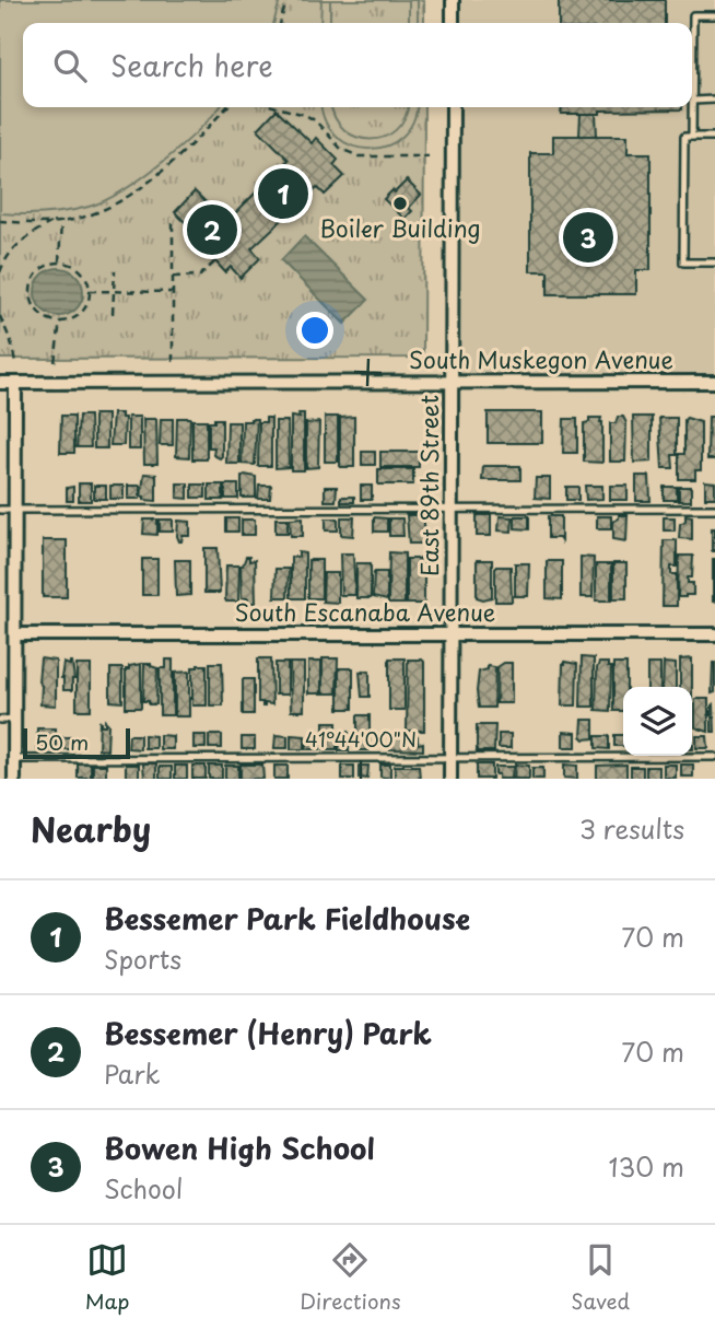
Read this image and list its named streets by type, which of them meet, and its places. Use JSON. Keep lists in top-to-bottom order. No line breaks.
{"streets":{"street":["South Muskegon Avenue","East 89th Street","South Escanaba Avenue"]},"crossings":[["South Muskegon Avenue","East 89th Street"],["East 89th Street","South Escanaba Avenue"]],"places":["Boiler Building"],"scale_bar":"50 m","page":{"search":"Search here","pins":["1","2","3"],"scale":"50 m","heading":["Nearby","3 results"],"list":[{"mark":"1","name":"Bessemer Park Fieldhouse","note":"Sports","value":"70 m"},{"mark":"2","name":"Bessemer (Henry) Park","note":"Park","value":"70 m"},{"mark":"3","name":"Bowen High School","note":"School","value":"130 m"}],"nav":["Map","Directions","Saved"]},"coordinates":["41°44'00\"N"]}
